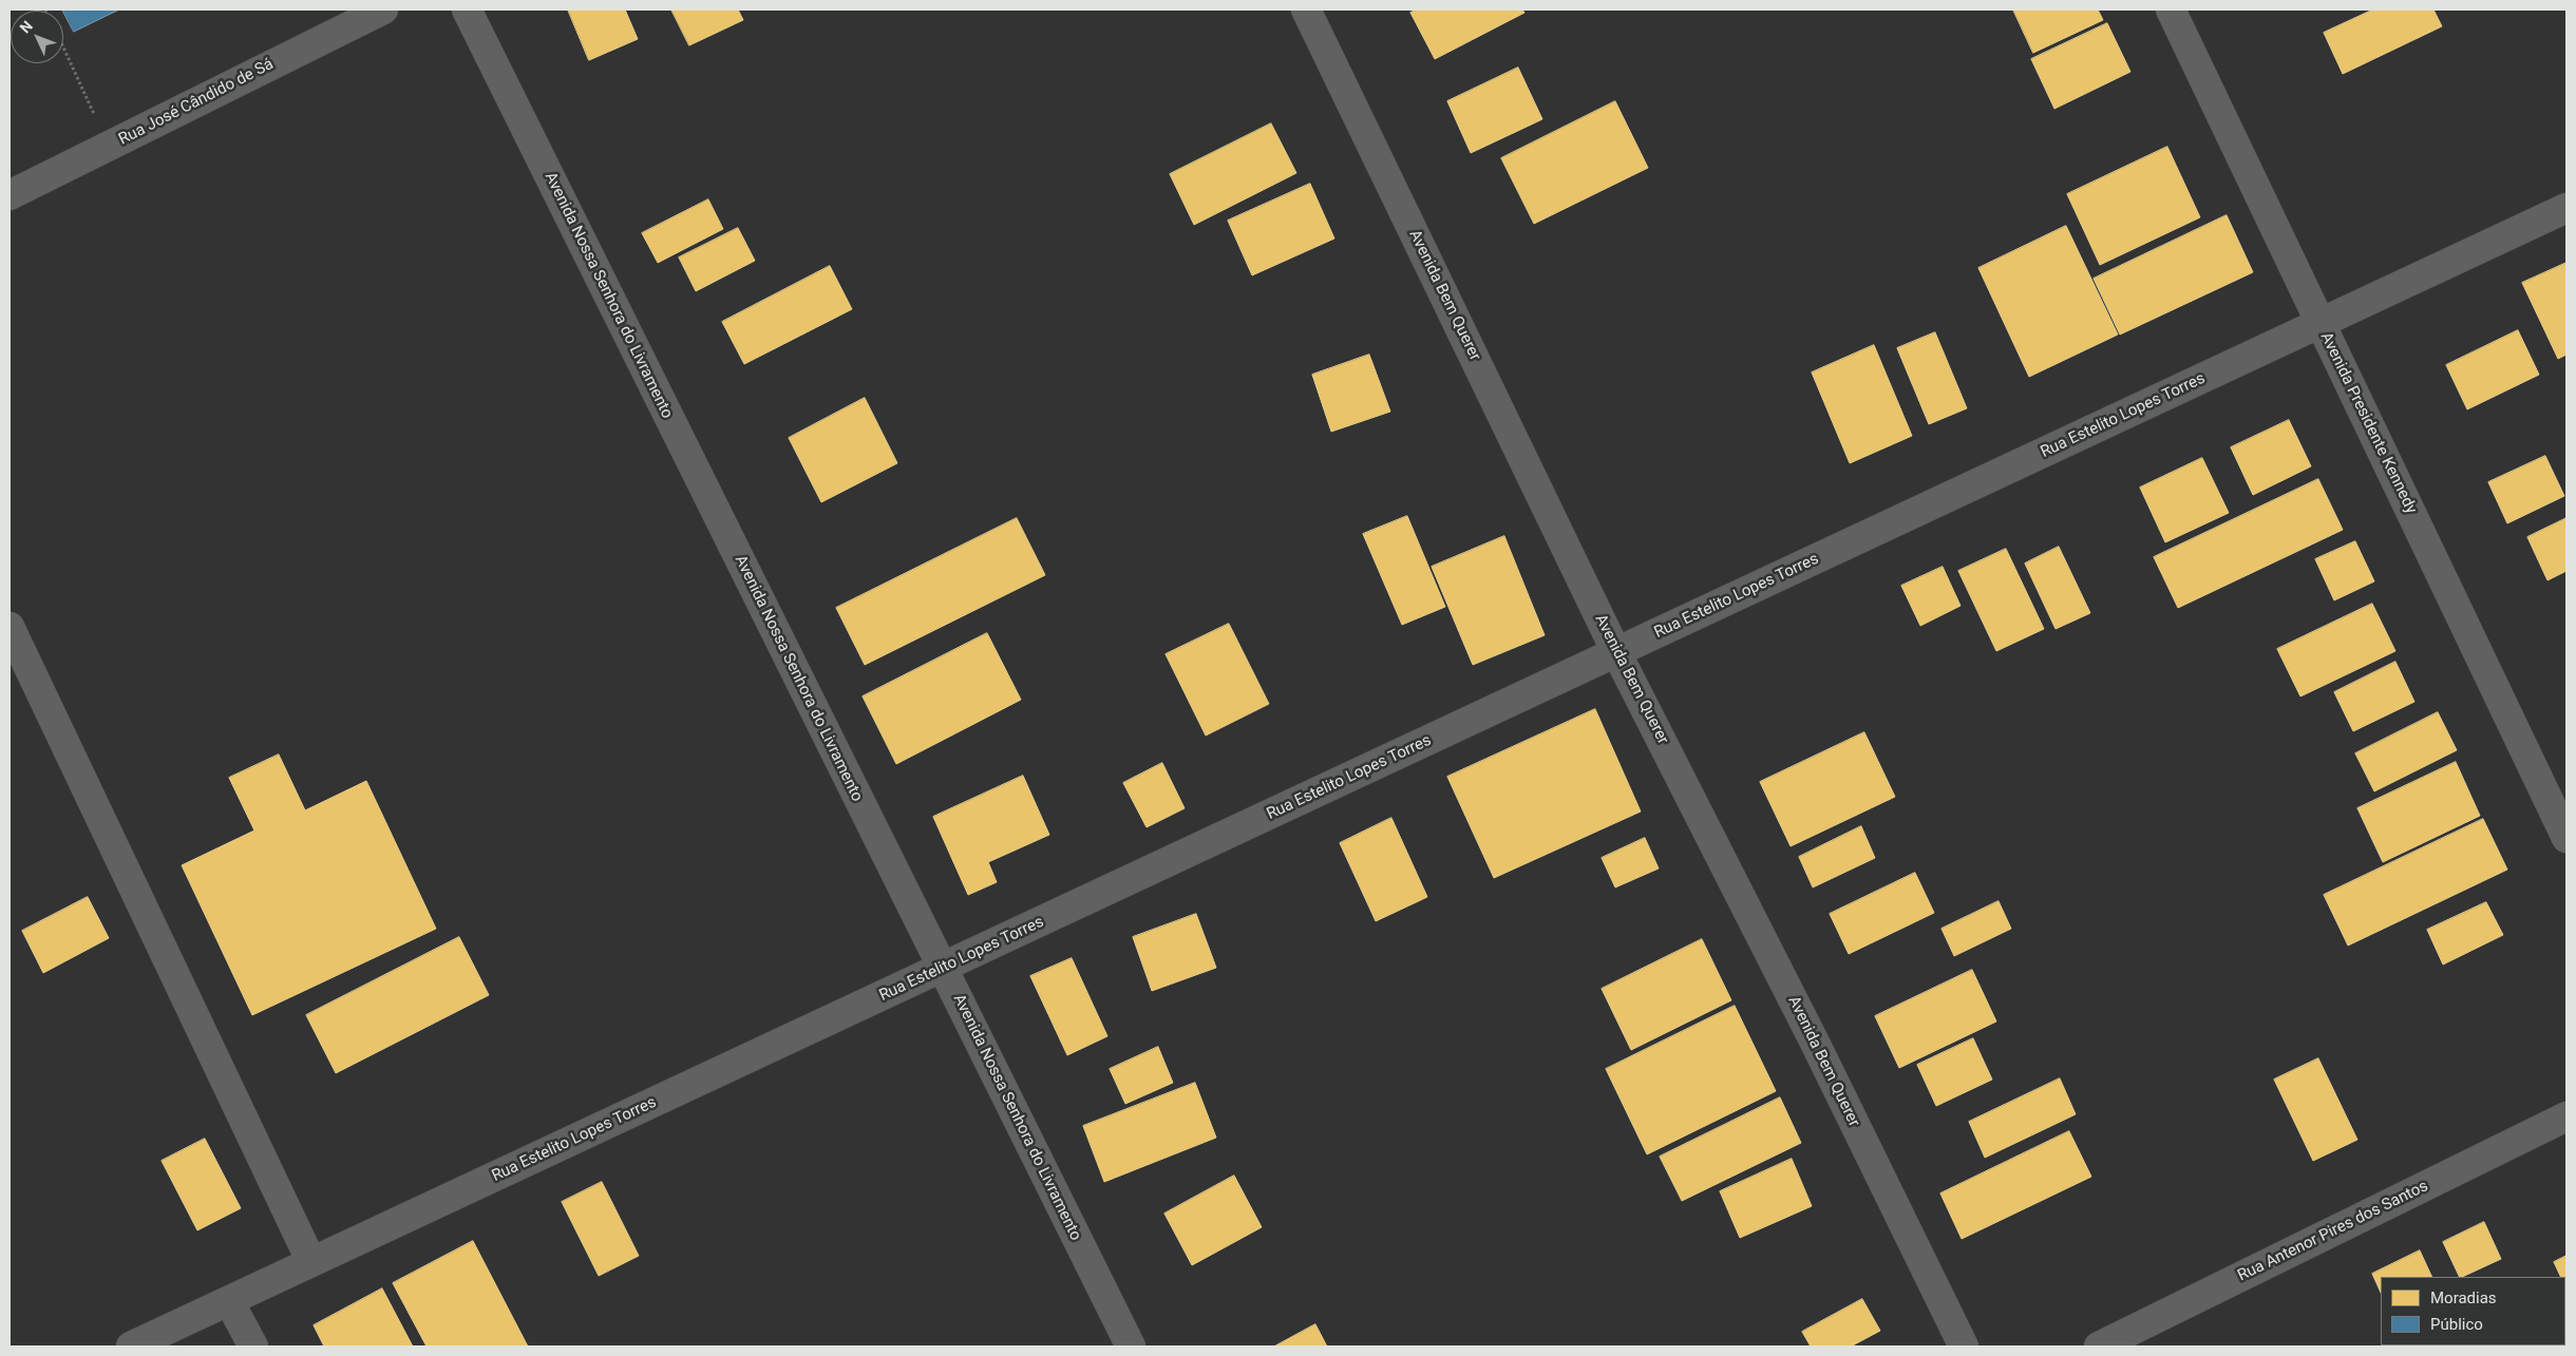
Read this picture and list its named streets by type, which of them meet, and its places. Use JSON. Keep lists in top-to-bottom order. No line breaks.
{"streets":{"street":["Rua José Cândido de Sá","Avenida Nossa Senhora do Livramento","Avenida Bem Querer","Rua Estelito Lopes Torres","Avenida Presidente Kennedy","Rua Antenor Pires dos Santos"]},"crossings":[["Avenida Nossa Senhora do Livramento","Rua Estelito Lopes Torres"],["Avenida Bem Querer","Rua Estelito Lopes Torres"],["Rua Estelito Lopes Torres","Avenida Presidente Kennedy"]],"legend":["Moradias","Público"],"north":"top left"}
